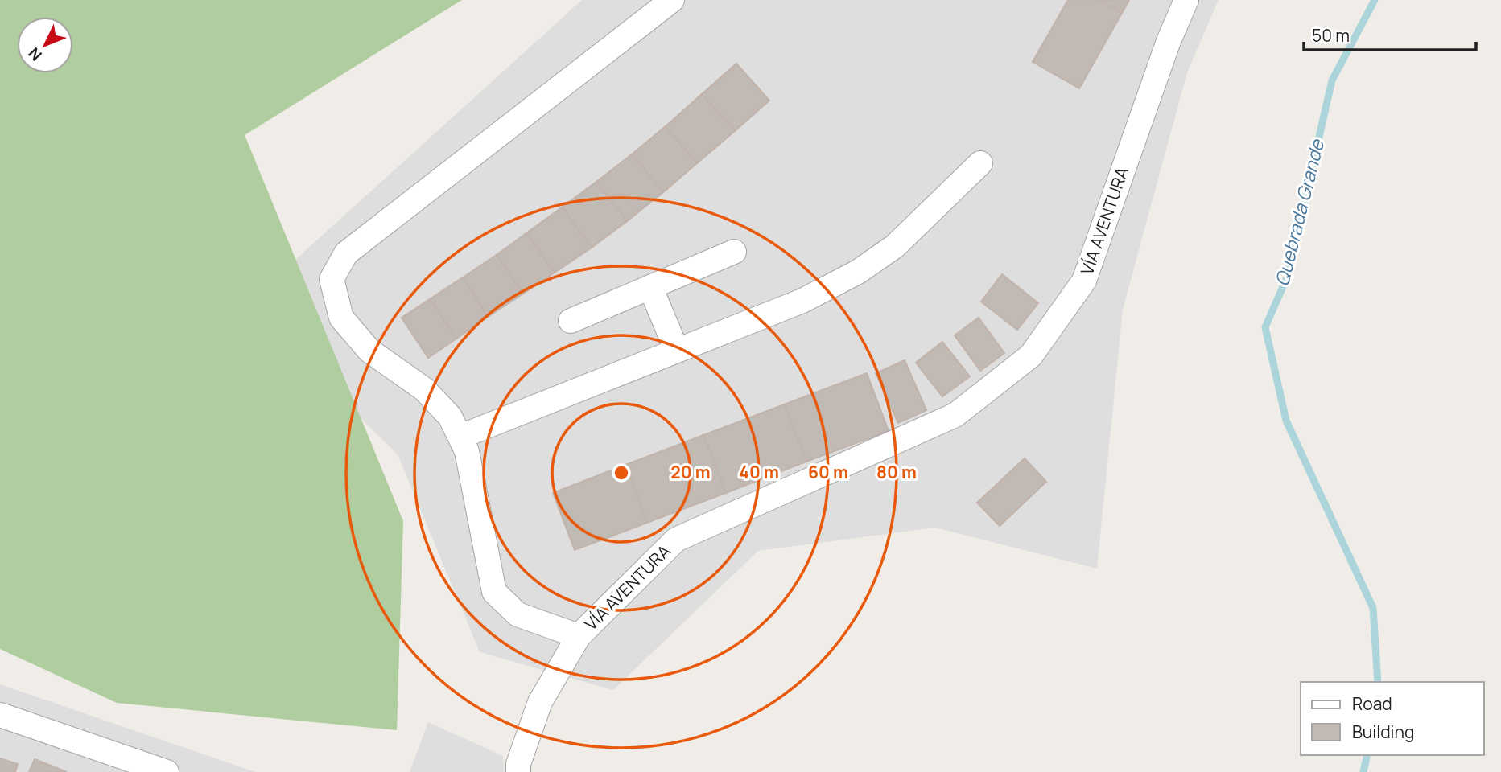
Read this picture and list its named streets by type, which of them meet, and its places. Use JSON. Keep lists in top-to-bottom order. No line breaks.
{"streets":{"street":["VÍA AVENTURA"]},"water":["Quebrada Grande"],"legend":["Road","Building"],"scale_bar":"50 m","north":"bottom left","rings":["20 m","40 m","60 m","80 m"]}
